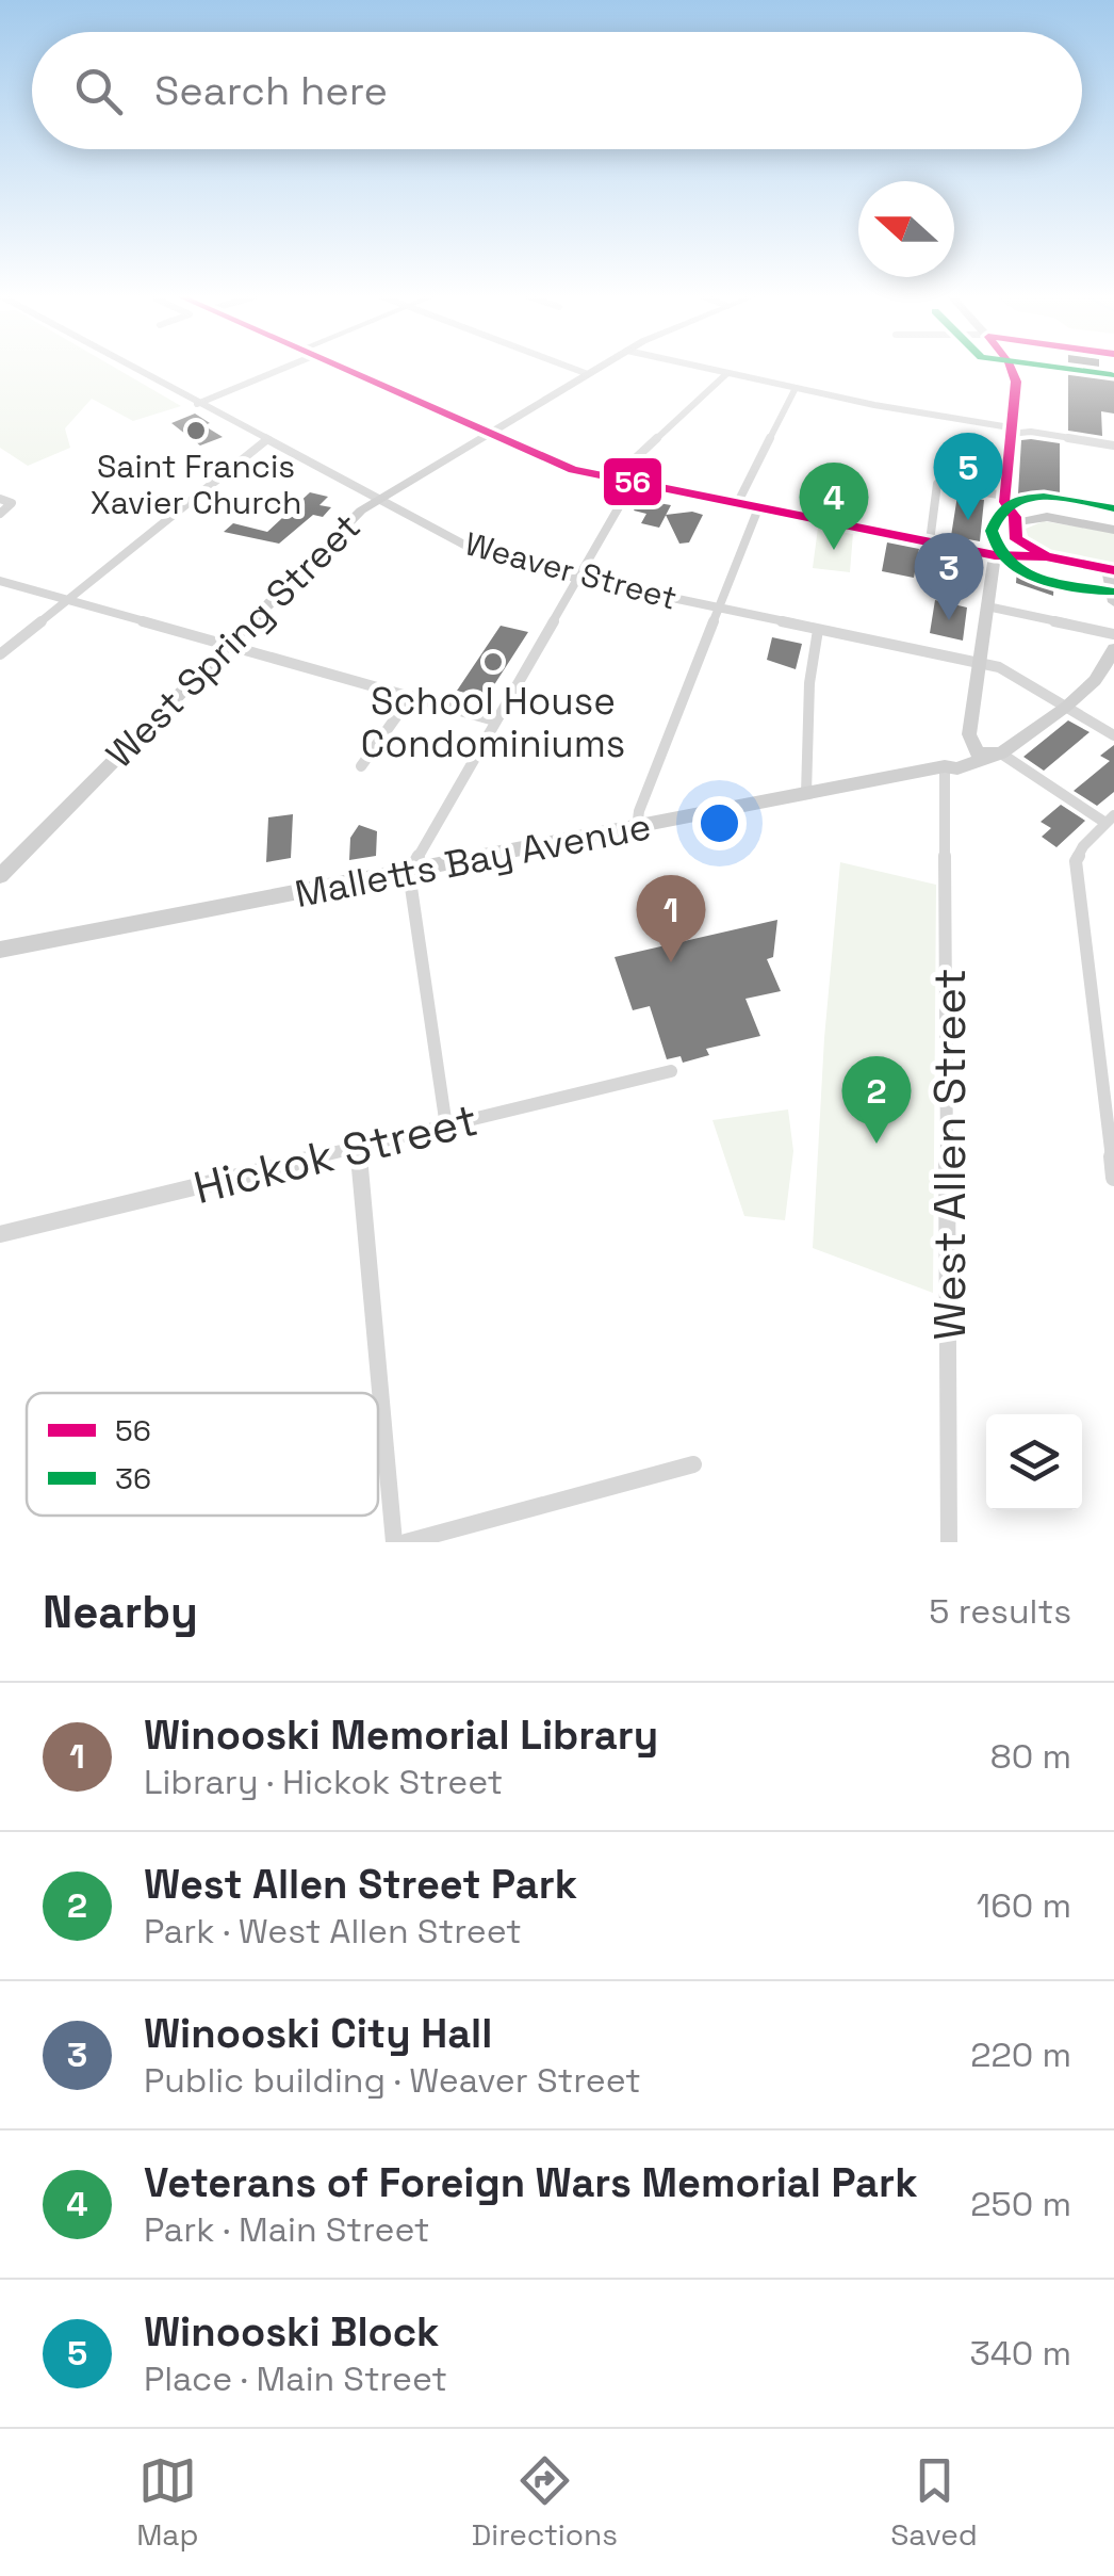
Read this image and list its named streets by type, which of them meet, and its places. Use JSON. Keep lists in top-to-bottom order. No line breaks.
{"streets":{"street":["Weaver Street","West Spring Street","Malletts Bay Avenue","Hickok Street","West Allen Street"]},"crossings":[["Weaver Street","West Spring Street"],["Malletts Bay Avenue","West Allen Street"]],"places":["Saint Francis Xavier Church","School House Condominiums"],"lines":["transit line 56","transit line 36"],"legend":["56","36"],"north":"left","page":{"search":"Search here","pins":["5","4","3","1","2"],"heading":["Nearby","5 results"],"list":[{"mark":"1","name":"Winooski Memorial Library","note":"Library · Hickok Street","value":"80 m"},{"mark":"2","name":"West Allen Street Park","note":"Park · West Allen Street","value":"160 m"},{"mark":"3","name":"Winooski City Hall","note":"Public building · Weaver Street","value":"220 m"},{"mark":"4","name":"Veterans of Foreign Wars Memorial Park","note":"Park · Main Street","value":"250 m"},{"mark":"5","name":"Winooski Block","note":"Place · Main Street","value":"340 m"}],"nav":["Map","Directions","Saved"]}}
